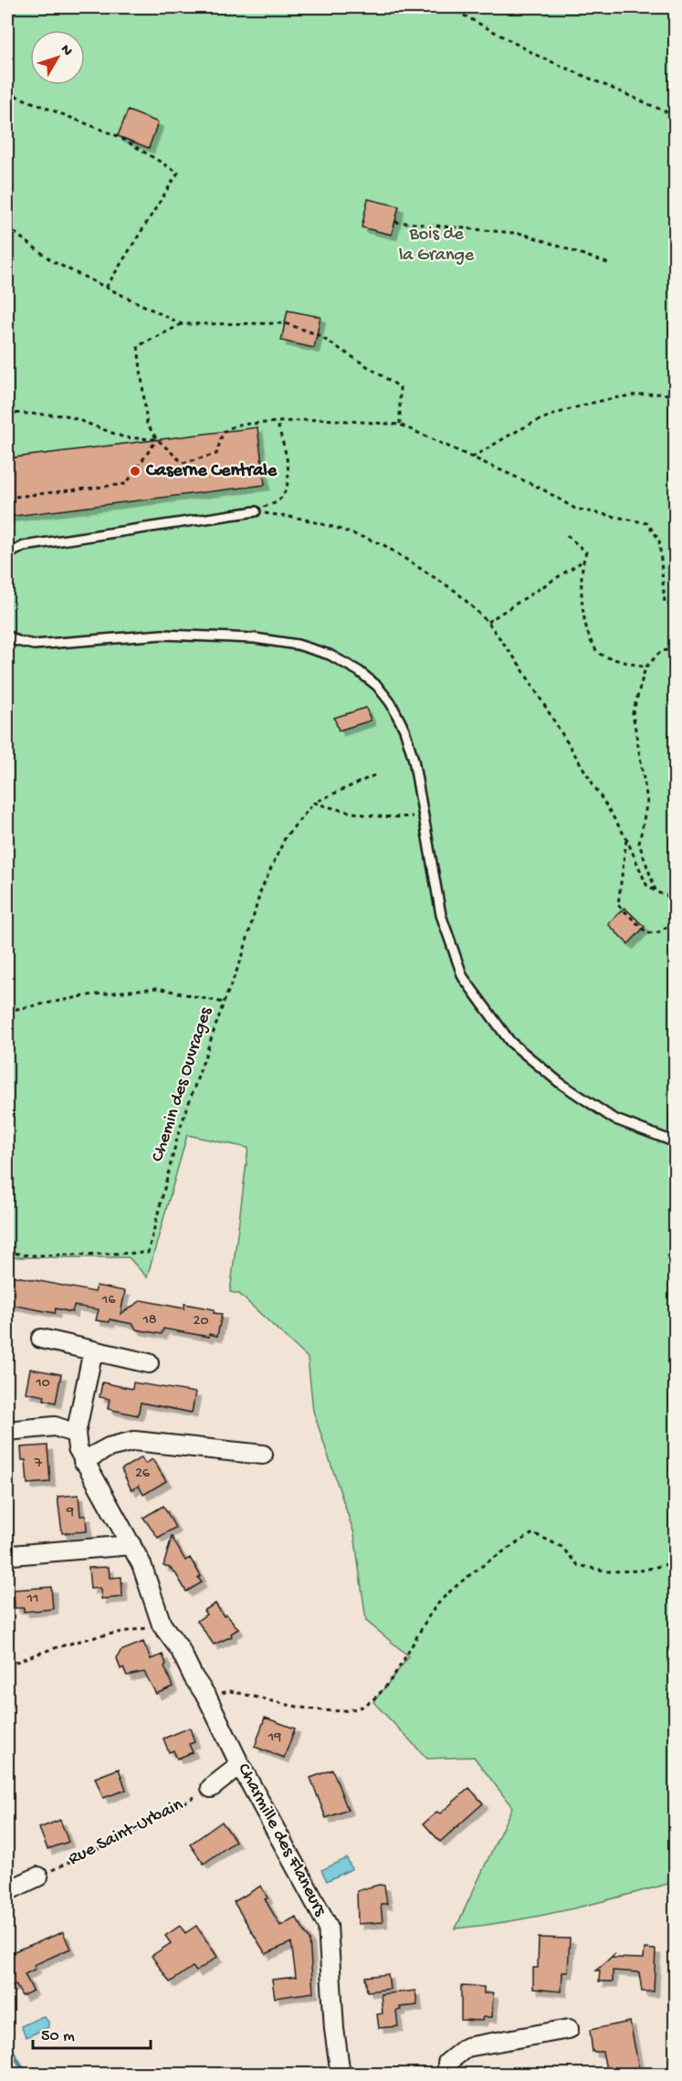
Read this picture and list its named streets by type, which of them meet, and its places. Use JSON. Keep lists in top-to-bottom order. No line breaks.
{"streets":{"street":["Charmille des Flaneurs"],"path":["Chemin des Ouvrages","Rue Saint-Urbain"]},"parks":["Bois de la Grange"],"places":["Caserne Centrale"],"house_numbers":["16","18","20","10","7","26","9","11","19"],"scale_bar":"50 m","north":"top right"}
